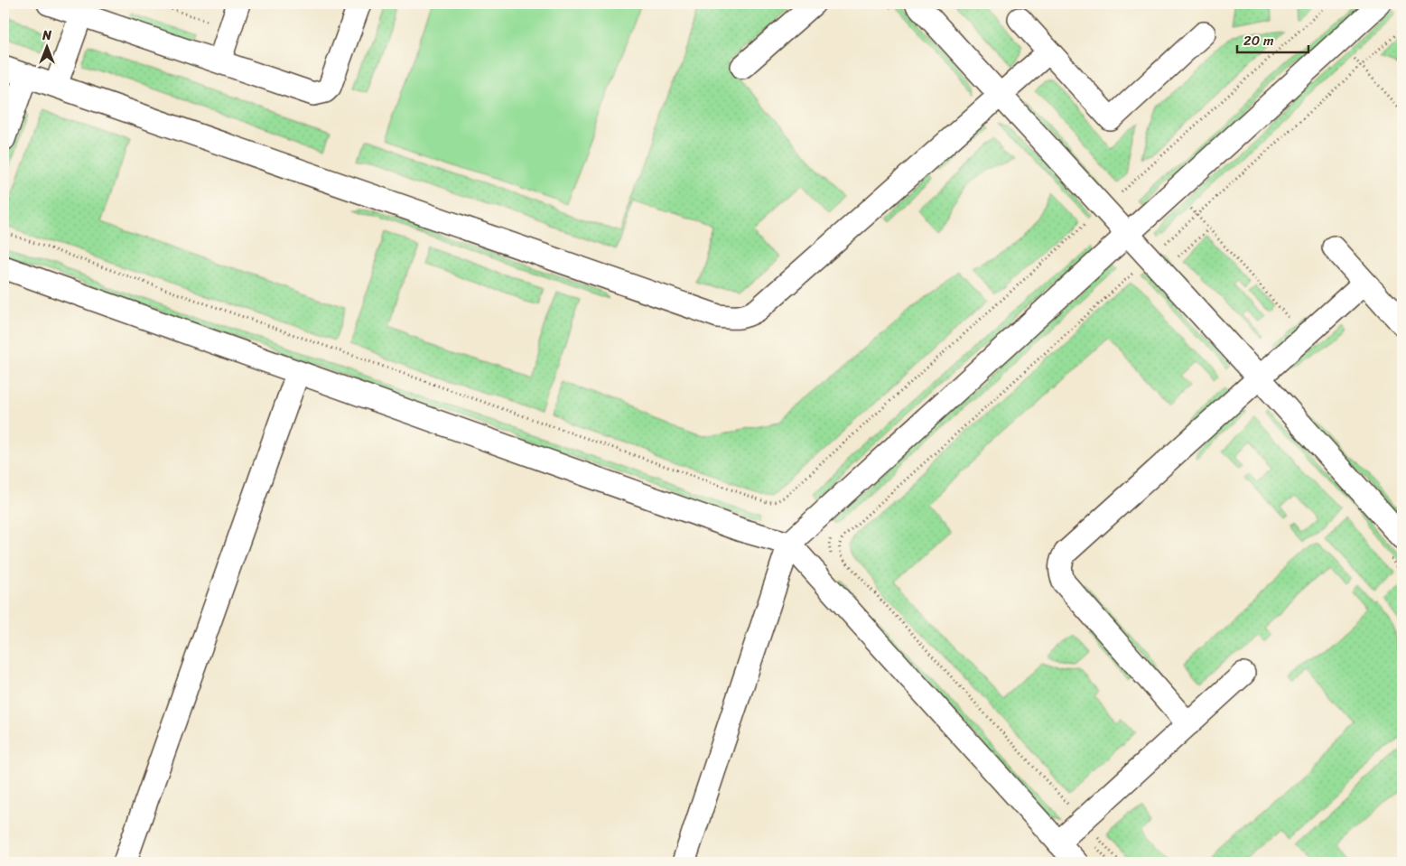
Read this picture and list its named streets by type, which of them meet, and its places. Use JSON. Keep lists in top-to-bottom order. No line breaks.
{"scale_bar":"20 m","north":"top"}
